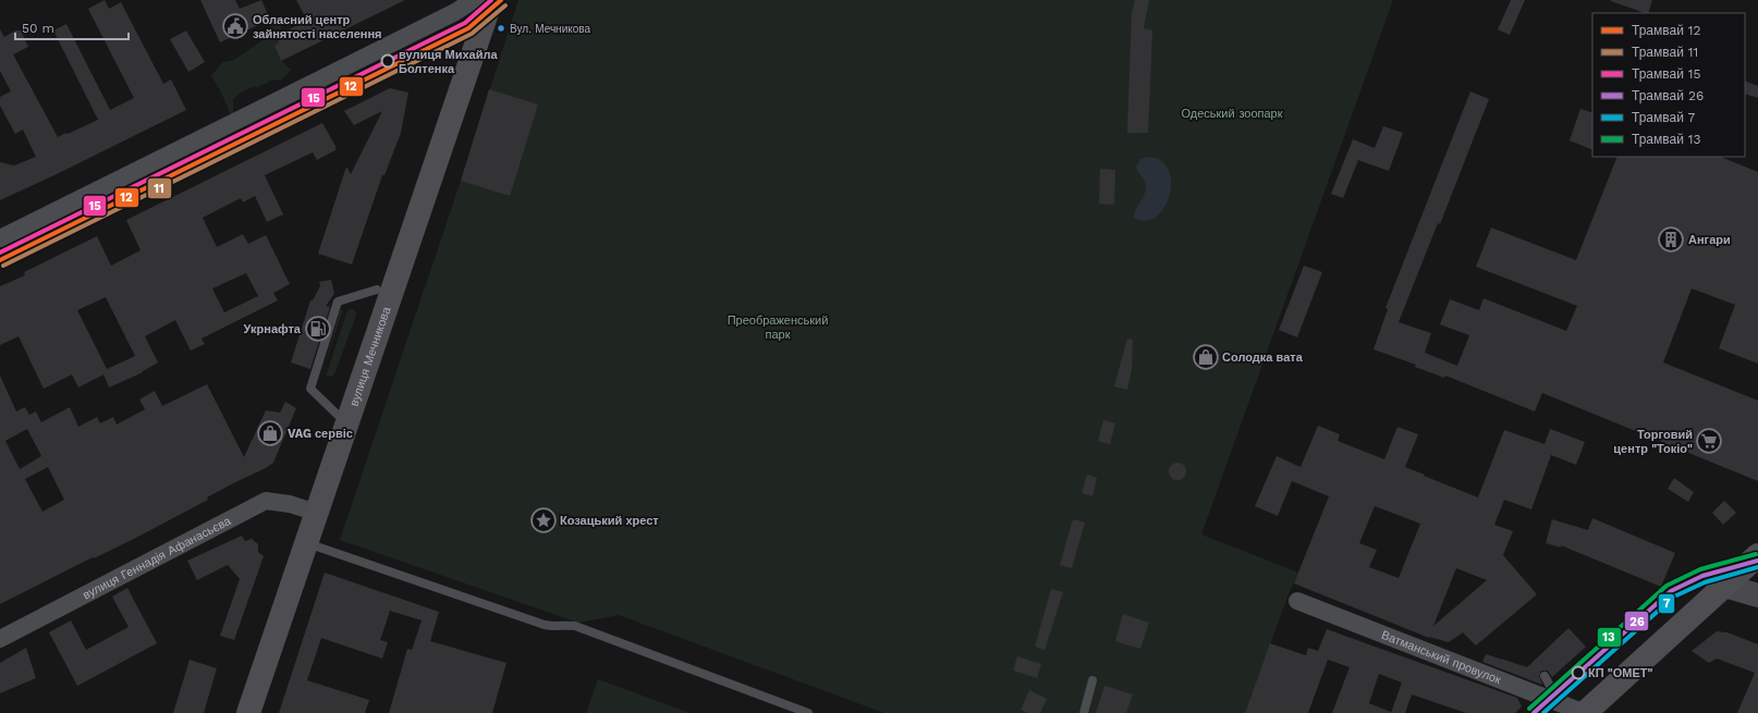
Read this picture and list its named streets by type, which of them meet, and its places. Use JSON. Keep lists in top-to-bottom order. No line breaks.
{"streets":{"main road":["вулиця Мечникова"],"street":["вулиця Геннадія Афанасьєва","Ватманський провулок"]},"crossings":[["вулиця Мечникова","вулиця Геннадія Афанасьєва"]],"parks":["Одеський зоопарк","Преображенський парк"],"places":{"public building":["Обласний центр зайнятості населення"],"other":["Вул. Мечникова","вулиця Михайла Болтенка","КП \"ОМЕТ\""],"building":["Ангари"],"fuel station":["Укрнафта"],"shop":["Солодка вата","VAG сервіс"],"supermarket":["Торговий центр \"Токіо\""],"place":["Козацький хрест"]},"lines":["tram line 12","tram line 15","tram line 11","tram line 13","tram line 26","tram line 7"],"legend":["Трамвай 12","Трамвай 11","Трамвай 15","Трамвай 26","Трамвай 7","Трамвай 13"],"scale_bar":"50 m"}
